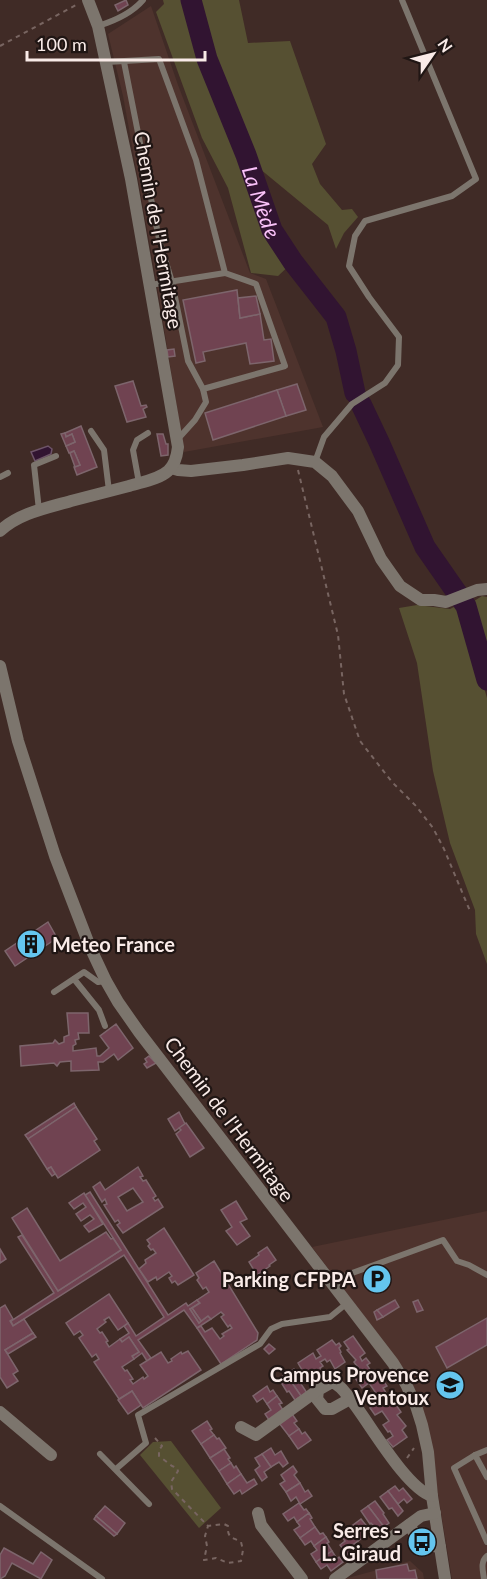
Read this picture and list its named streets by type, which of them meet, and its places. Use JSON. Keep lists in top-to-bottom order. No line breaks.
{"streets":{"street":["Chemin de l'Hermitage"]},"water":["La Mède"],"places":{"building":["Meteo France"],"parking":["Parking CFPPA"],"school or university":["Campus Provence Ventoux"],"bus stop":["Serres - L. Giraud"]},"scale_bar":"100 m","north":"top right"}
